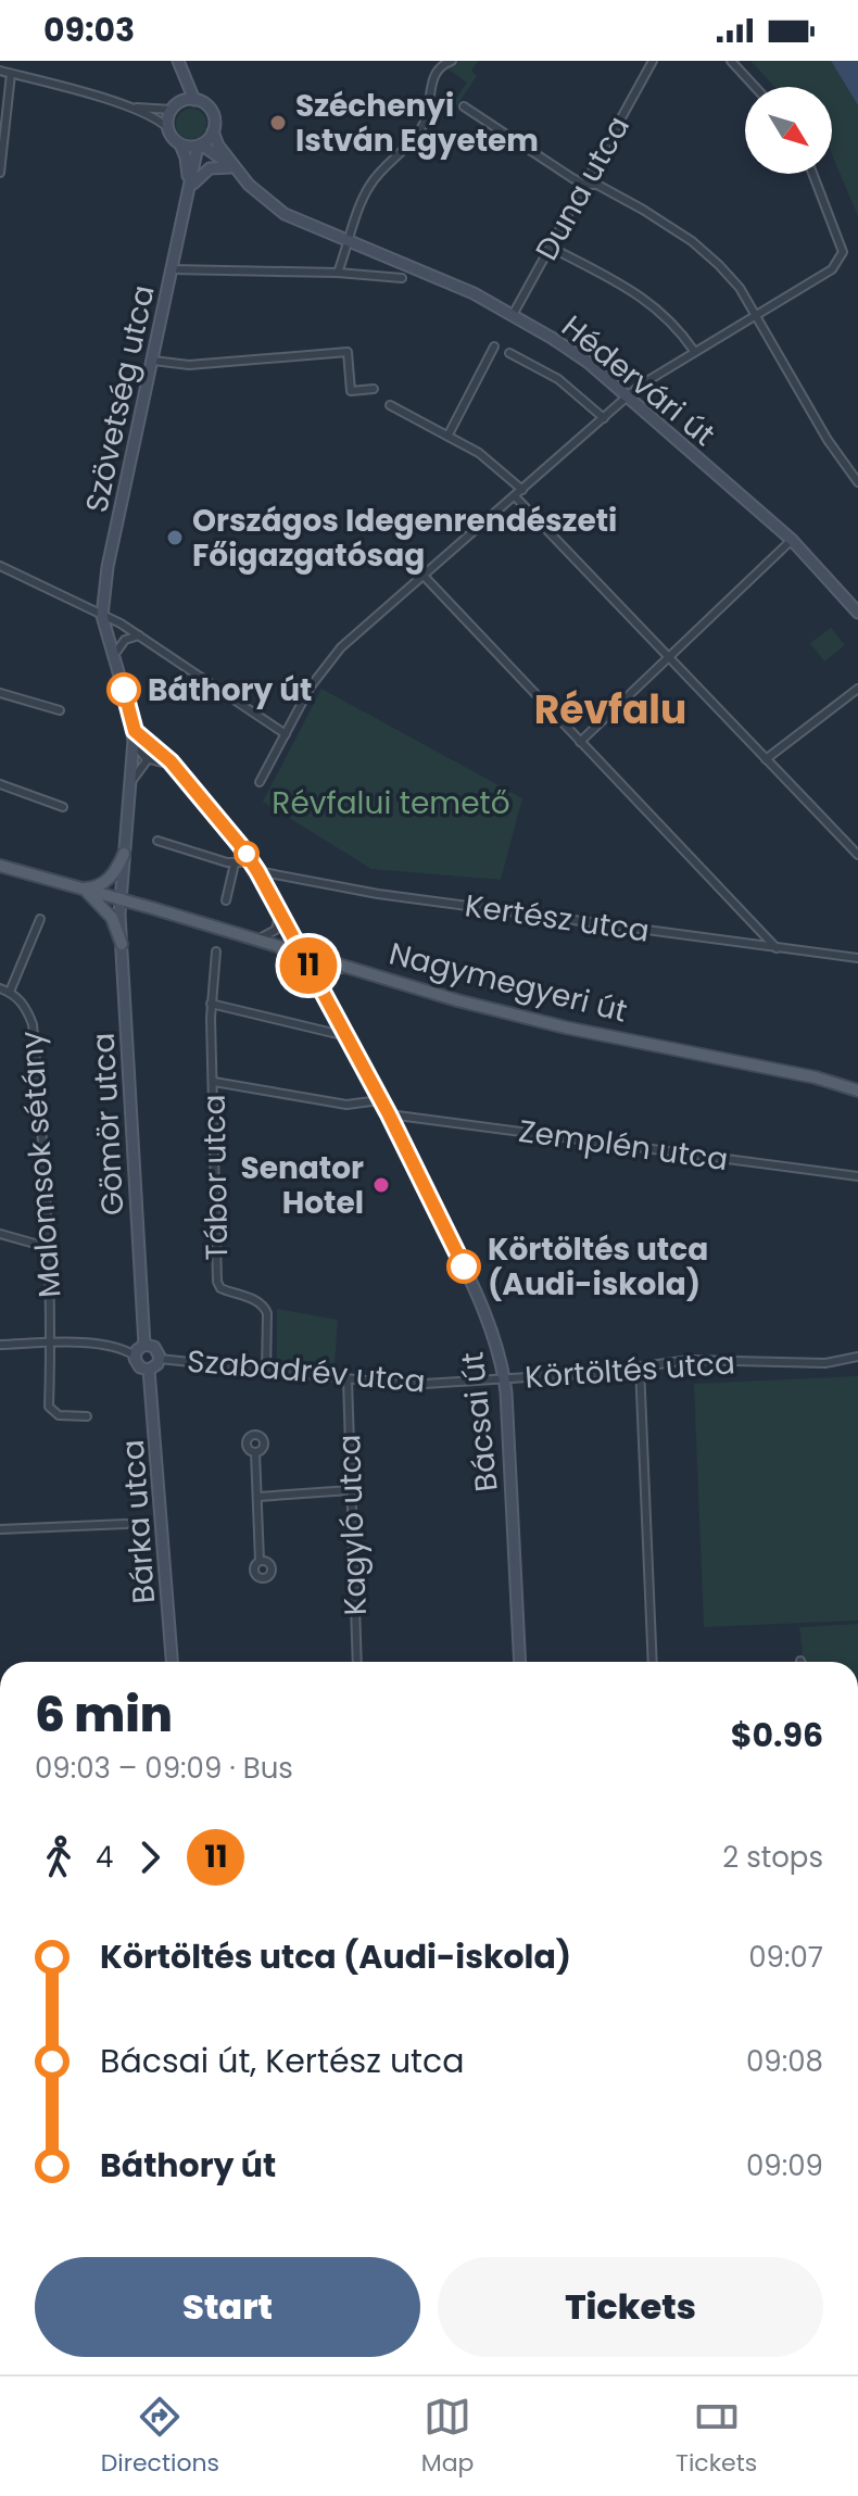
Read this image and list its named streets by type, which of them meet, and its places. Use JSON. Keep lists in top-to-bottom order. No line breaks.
{"streets":{"main road":["Nagymegyeri út"],"street":["Duna utca","Hédervári út","Szövetség utca","Kertész utca","Gömör utca","Zemplén utca","Malomsok sétány","Tábor utca","Körtöltés utca","Szabadrév utca","Bácsai út","Bárka utca","Kagyló utca"]},"crossings":[["Duna utca","Hédervári út"],["Hédervári út","Szövetség utca"],["Kertész utca","Bácsai út"],["Nagymegyeri út","Gömör utca"],["Nagymegyeri út","Bácsai út"],["Gömör utca","Szabadrév utca"],["Gömör utca","Bácsai út"],["Gömör utca","Bárka utca"],["Zemplén utca","Bácsai út"],["Tábor utca","Szabadrév utca"],["Körtöltés utca","Szabadrév utca"],["Körtöltés utca","Bácsai út"],["Szabadrév utca","Bácsai út"],["Szabadrév utca","Bárka utca"],["Szabadrév utca","Kagyló utca"]],"districts":["Révfalu"],"parks":["Révfalui temető"],"places":["Széchenyi István Egyetem","Országos Idegenrendészeti Főigazgatósag","Báthory út","Senator Hotel","Körtöltés utca (Audi-iskola)"],"lines":["bus line 11"],"north":"bottom right","page":{"status":"09:03","on_map":"11","heading":["6 min","09:03 – 09:09 · Bus","$0.96"],"legs":["4","11","2 stops"],"list":[{"name":"Körtöltés utca (Audi-iskola)","value":"09:07"},{"name":"Bácsai út, Kertész utca","value":"09:08"},{"name":"Báthory út","value":"09:09"}],"buttons":["Start","Tickets"],"tabs":["Directions","Map","Tickets"]}}
